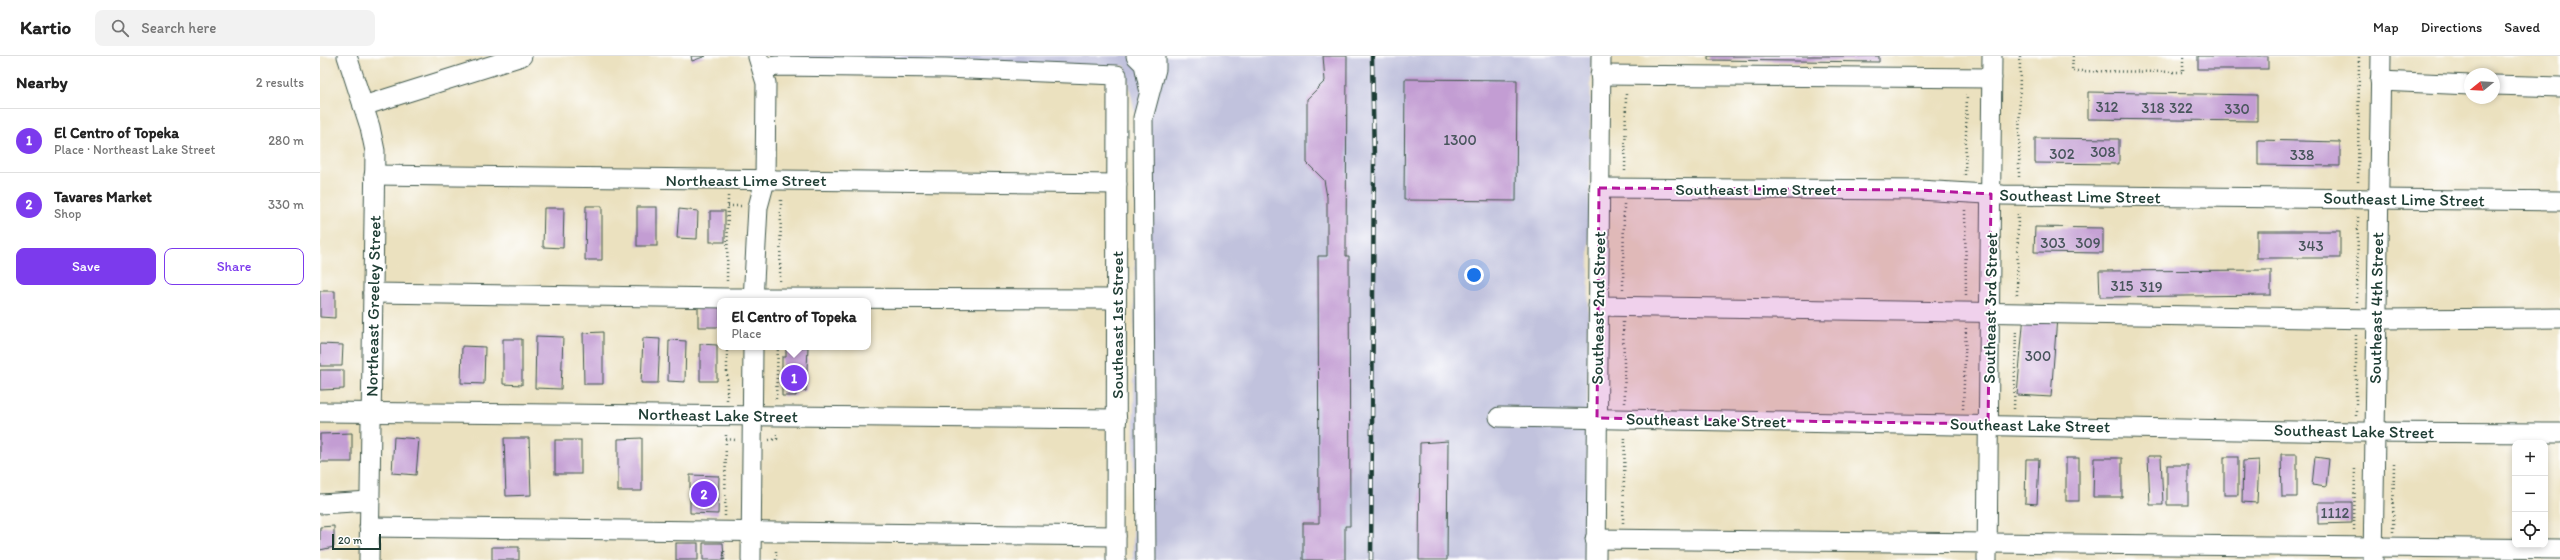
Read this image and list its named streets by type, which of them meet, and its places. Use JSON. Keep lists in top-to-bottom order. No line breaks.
{"streets":{"street":["Northeast Lime Street","Southeast Lime Street","Northeast Greeley Street","Southeast 2nd Street","Southeast 3rd Street","Southeast 4th Street","Southeast 1st Street","Northeast Lake Street","Southeast Lake Street"]},"crossings":[["Northeast Lime Street","Northeast Greeley Street"],["Northeast Lime Street","Southeast 1st Street"],["Southeast Lime Street","Southeast 2nd Street"],["Southeast Lime Street","Southeast 3rd Street"],["Southeast Lime Street","Southeast 4th Street"],["Northeast Greeley Street","Northeast Lake Street"],["Southeast 2nd Street","Southeast Lake Street"],["Southeast 3rd Street","Southeast Lake Street"],["Southeast 4th Street","Southeast Lake Street"],["Southeast 1st Street","Northeast Lake Street"]],"house_numbers":["312","318","322","330","1300","308","302","338","303","309","343","315","319","300","1112"],"scale_bar":"20 m","north":"left","page":{"header":"Kartio","search":"Search here","nav":["Map","Directions","Saved"],"heading":["Nearby","2 results"],"list":[{"mark":"1","name":"El Centro of Topeka","note":"Place · Northeast Lake Street","value":"280 m"},{"mark":"2","name":"Tavares Market","note":"Shop","value":"330 m"}],"buttons":["Save","Share"],"popup":["El Centro of Topeka","Place"],"pins":["1","2"],"map_buttons":["+","−"],"scale":"20 m"}}
